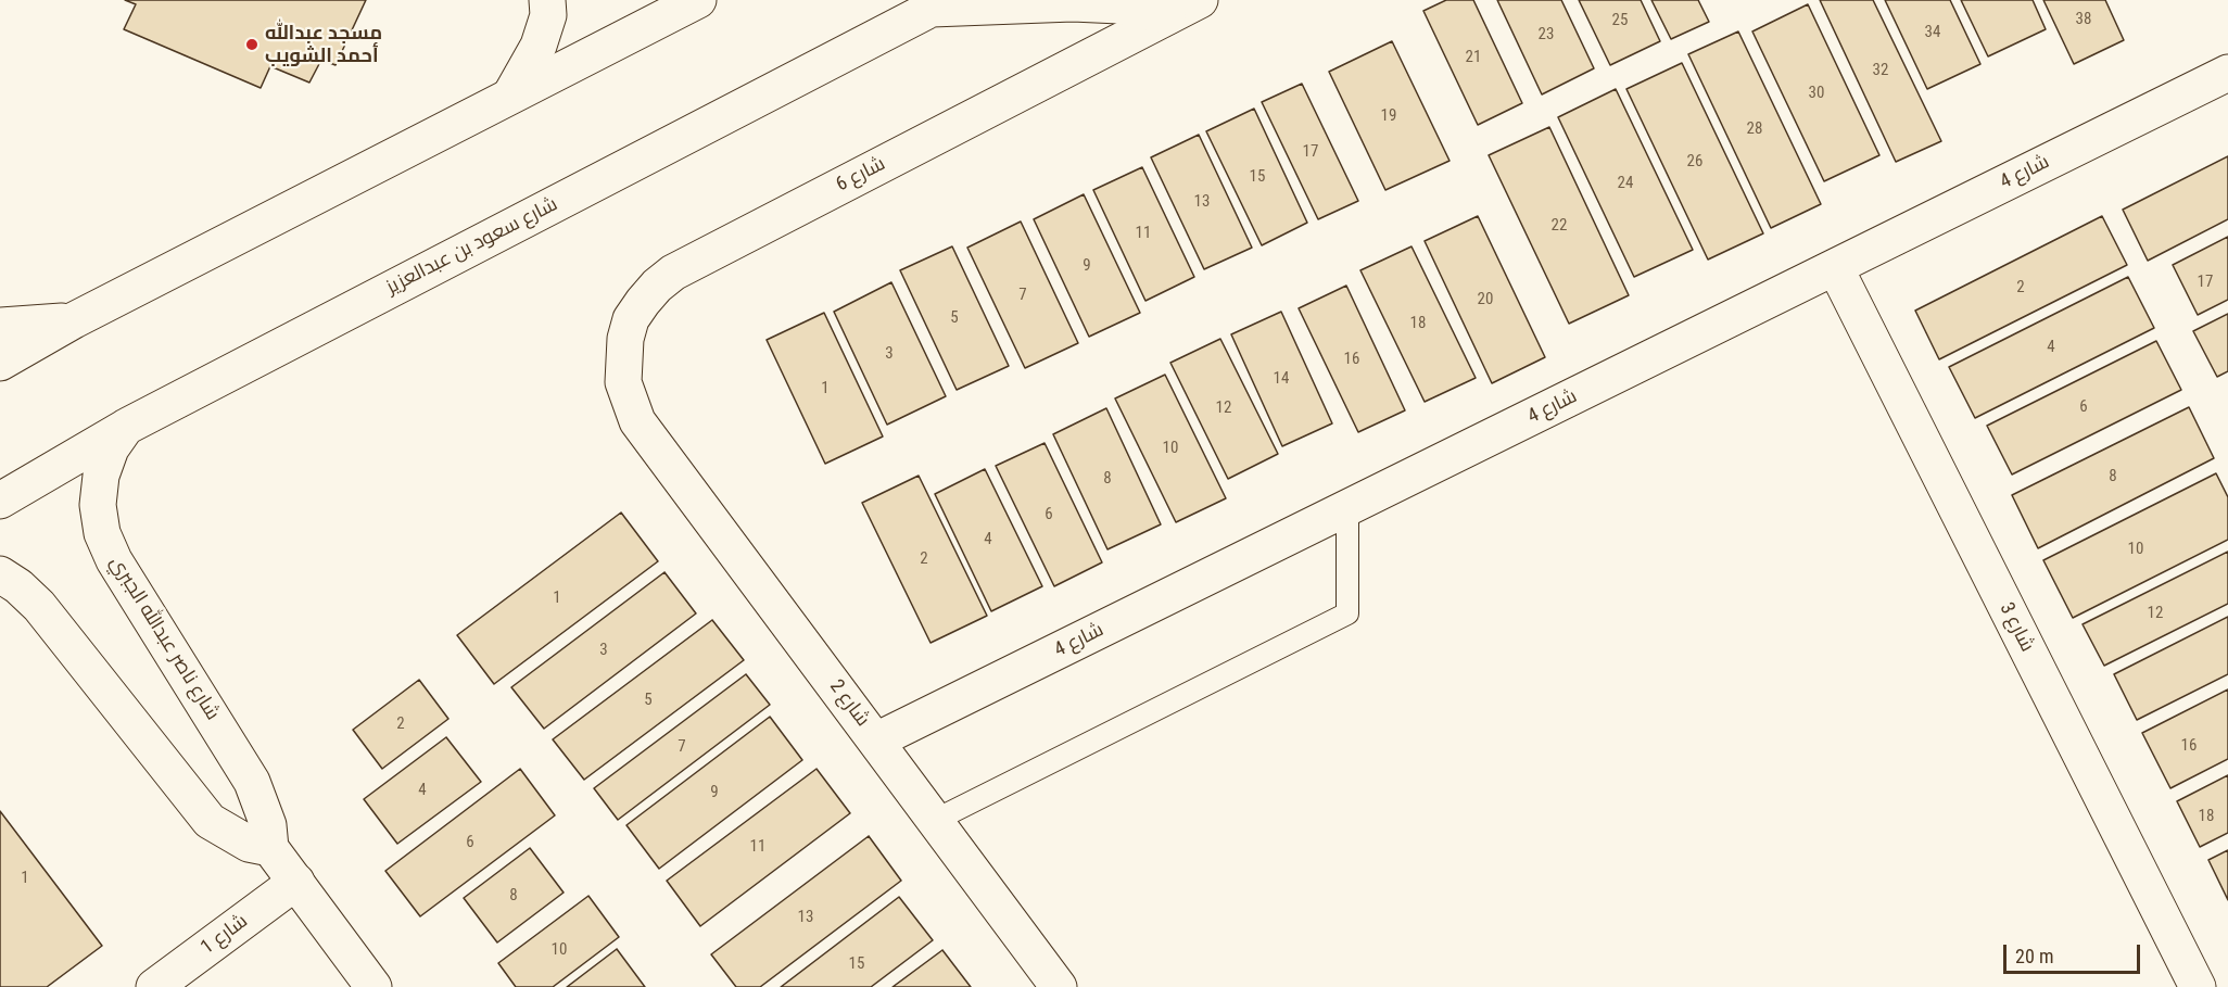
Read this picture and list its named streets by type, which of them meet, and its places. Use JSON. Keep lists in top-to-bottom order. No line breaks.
{"streets":{"street":["شارع 4","شارع 6","شارع سعود بن عبدالعزيز","شارع 3","شارع ناصر عبدالله الجبري","شارع 2","شارع 1"]},"crossings":[["شارع 4","شارع 3"],["شارع 4","شارع 2"],["شارع 6","شارع 2"],["شارع سعود بن عبدالعزيز","شارع ناصر عبدالله الجبري"],["شارع ناصر عبدالله الجبري","شارع 1"]],"places":["مسجد عبدالله أحمد الشويب"],"house_numbers":["38","25","34","23","21","32","30","19","28","17","26","15","24","13","22","11","9","17","2","7","20","5","18","4","3","16","14","1","6","12","10","8","8","6","4","10","2","1","12","3","5","2","16","7","4","9","18","6","11","1","8","13","10","15"],"scale_bar":"20 m"}
